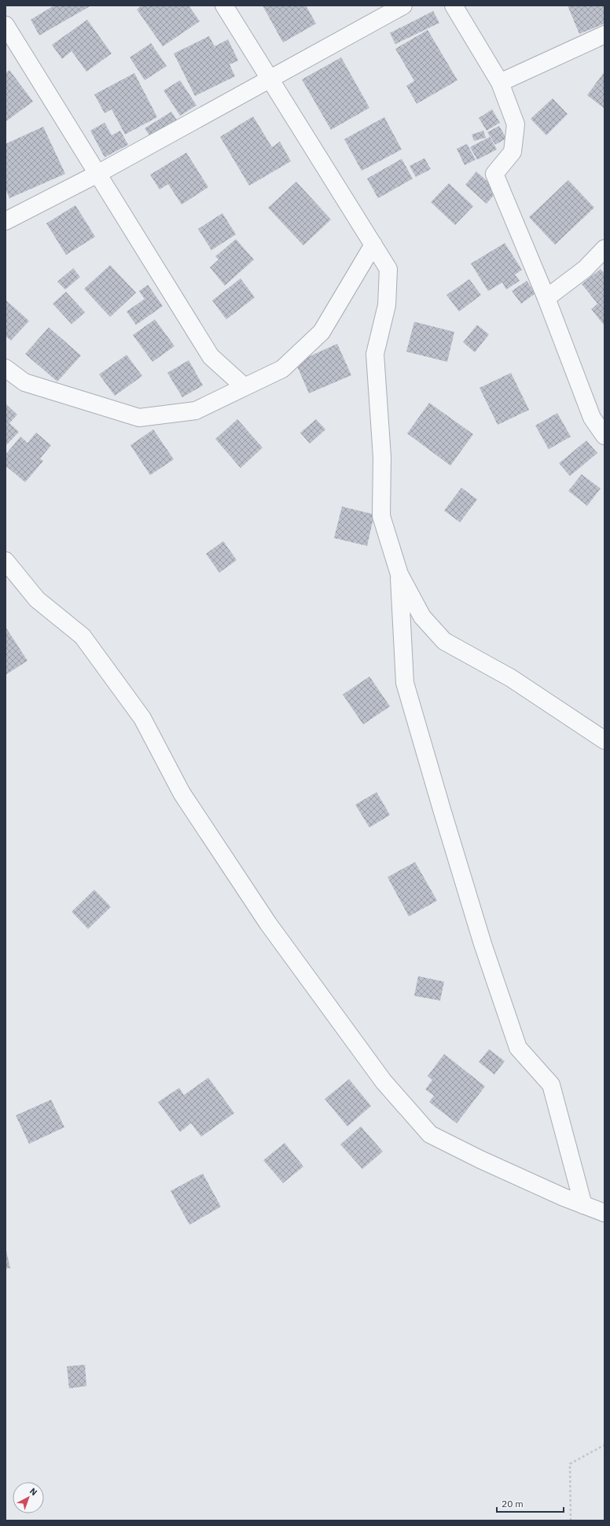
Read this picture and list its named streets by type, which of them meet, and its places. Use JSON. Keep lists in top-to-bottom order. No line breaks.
{"scale_bar":"20 m","north":"top right"}
